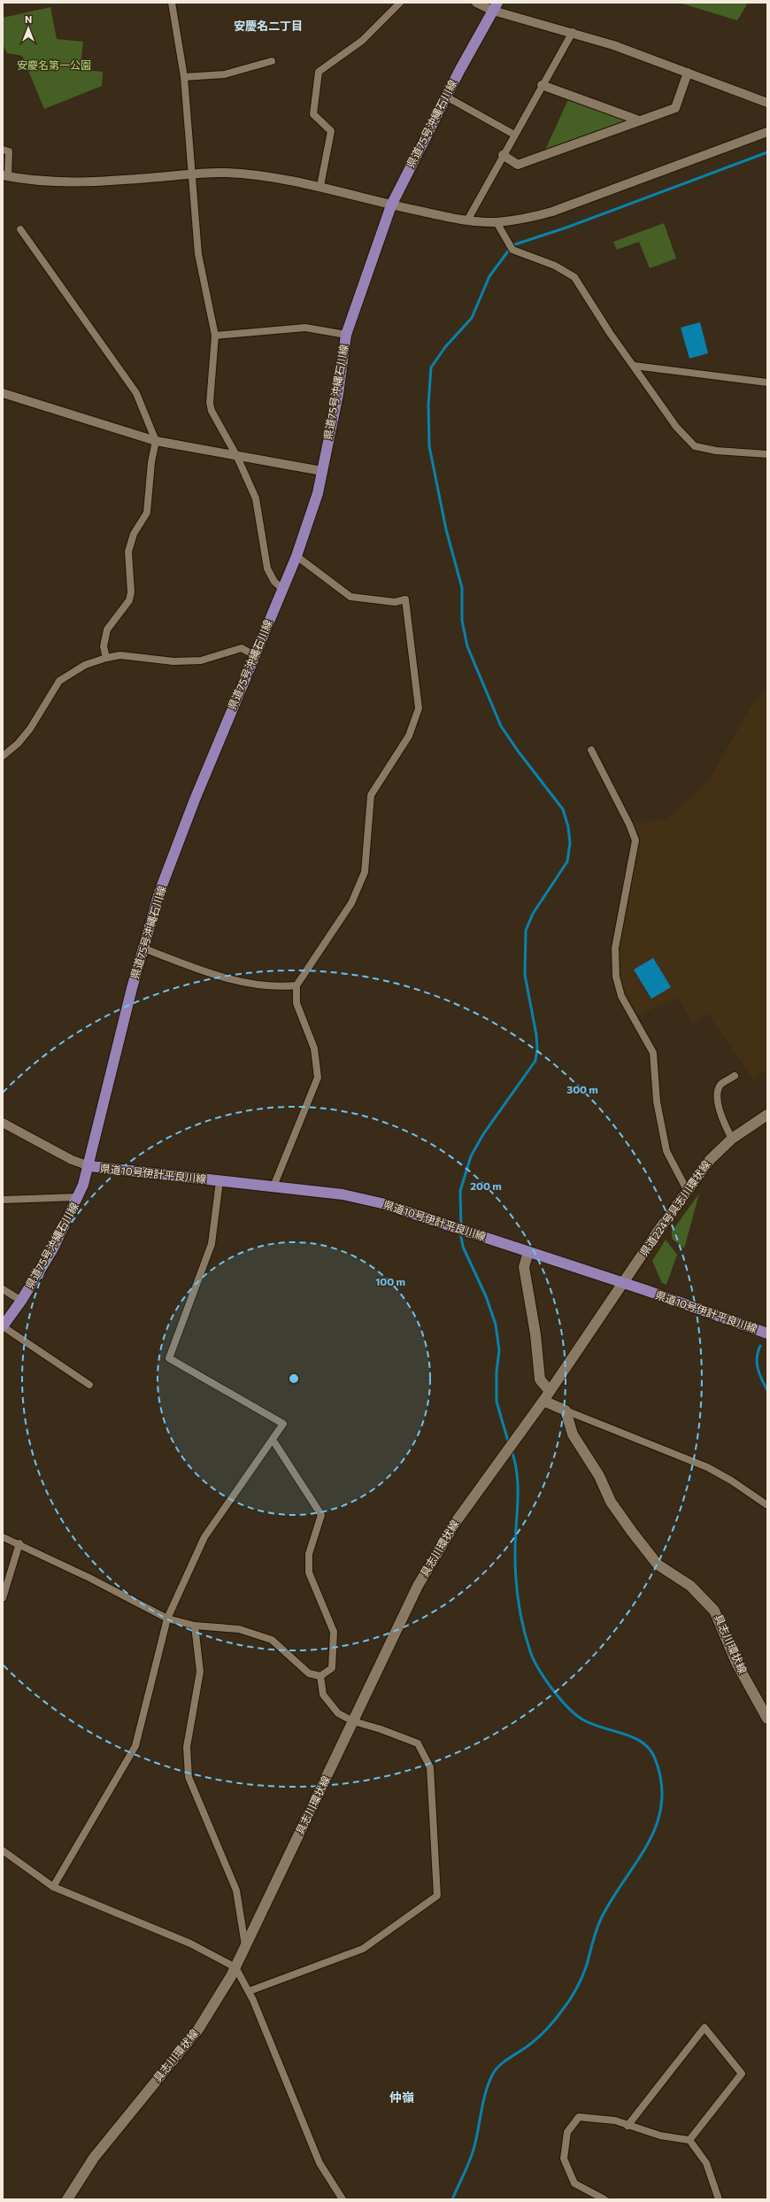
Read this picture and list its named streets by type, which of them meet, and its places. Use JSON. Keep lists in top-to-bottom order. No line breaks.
{"streets":{"main road":["県道75号沖縄石川線","県道10号伊計平良川線","県道224号具志川環状線","具志川環状線"]},"crossings":[["県道75号沖縄石川線","県道10号伊計平良川線"],["県道10号伊計平良川線","県道224号具志川環状線"],["県道10号伊計平良川線","具志川環状線"],["県道224号具志川環状線","具志川環状線"]],"districts":["安慶名二丁目","仲嶺"],"parks":["安慶名第一公園"],"north":"top","rings":["300 m","200 m","100 m"]}
